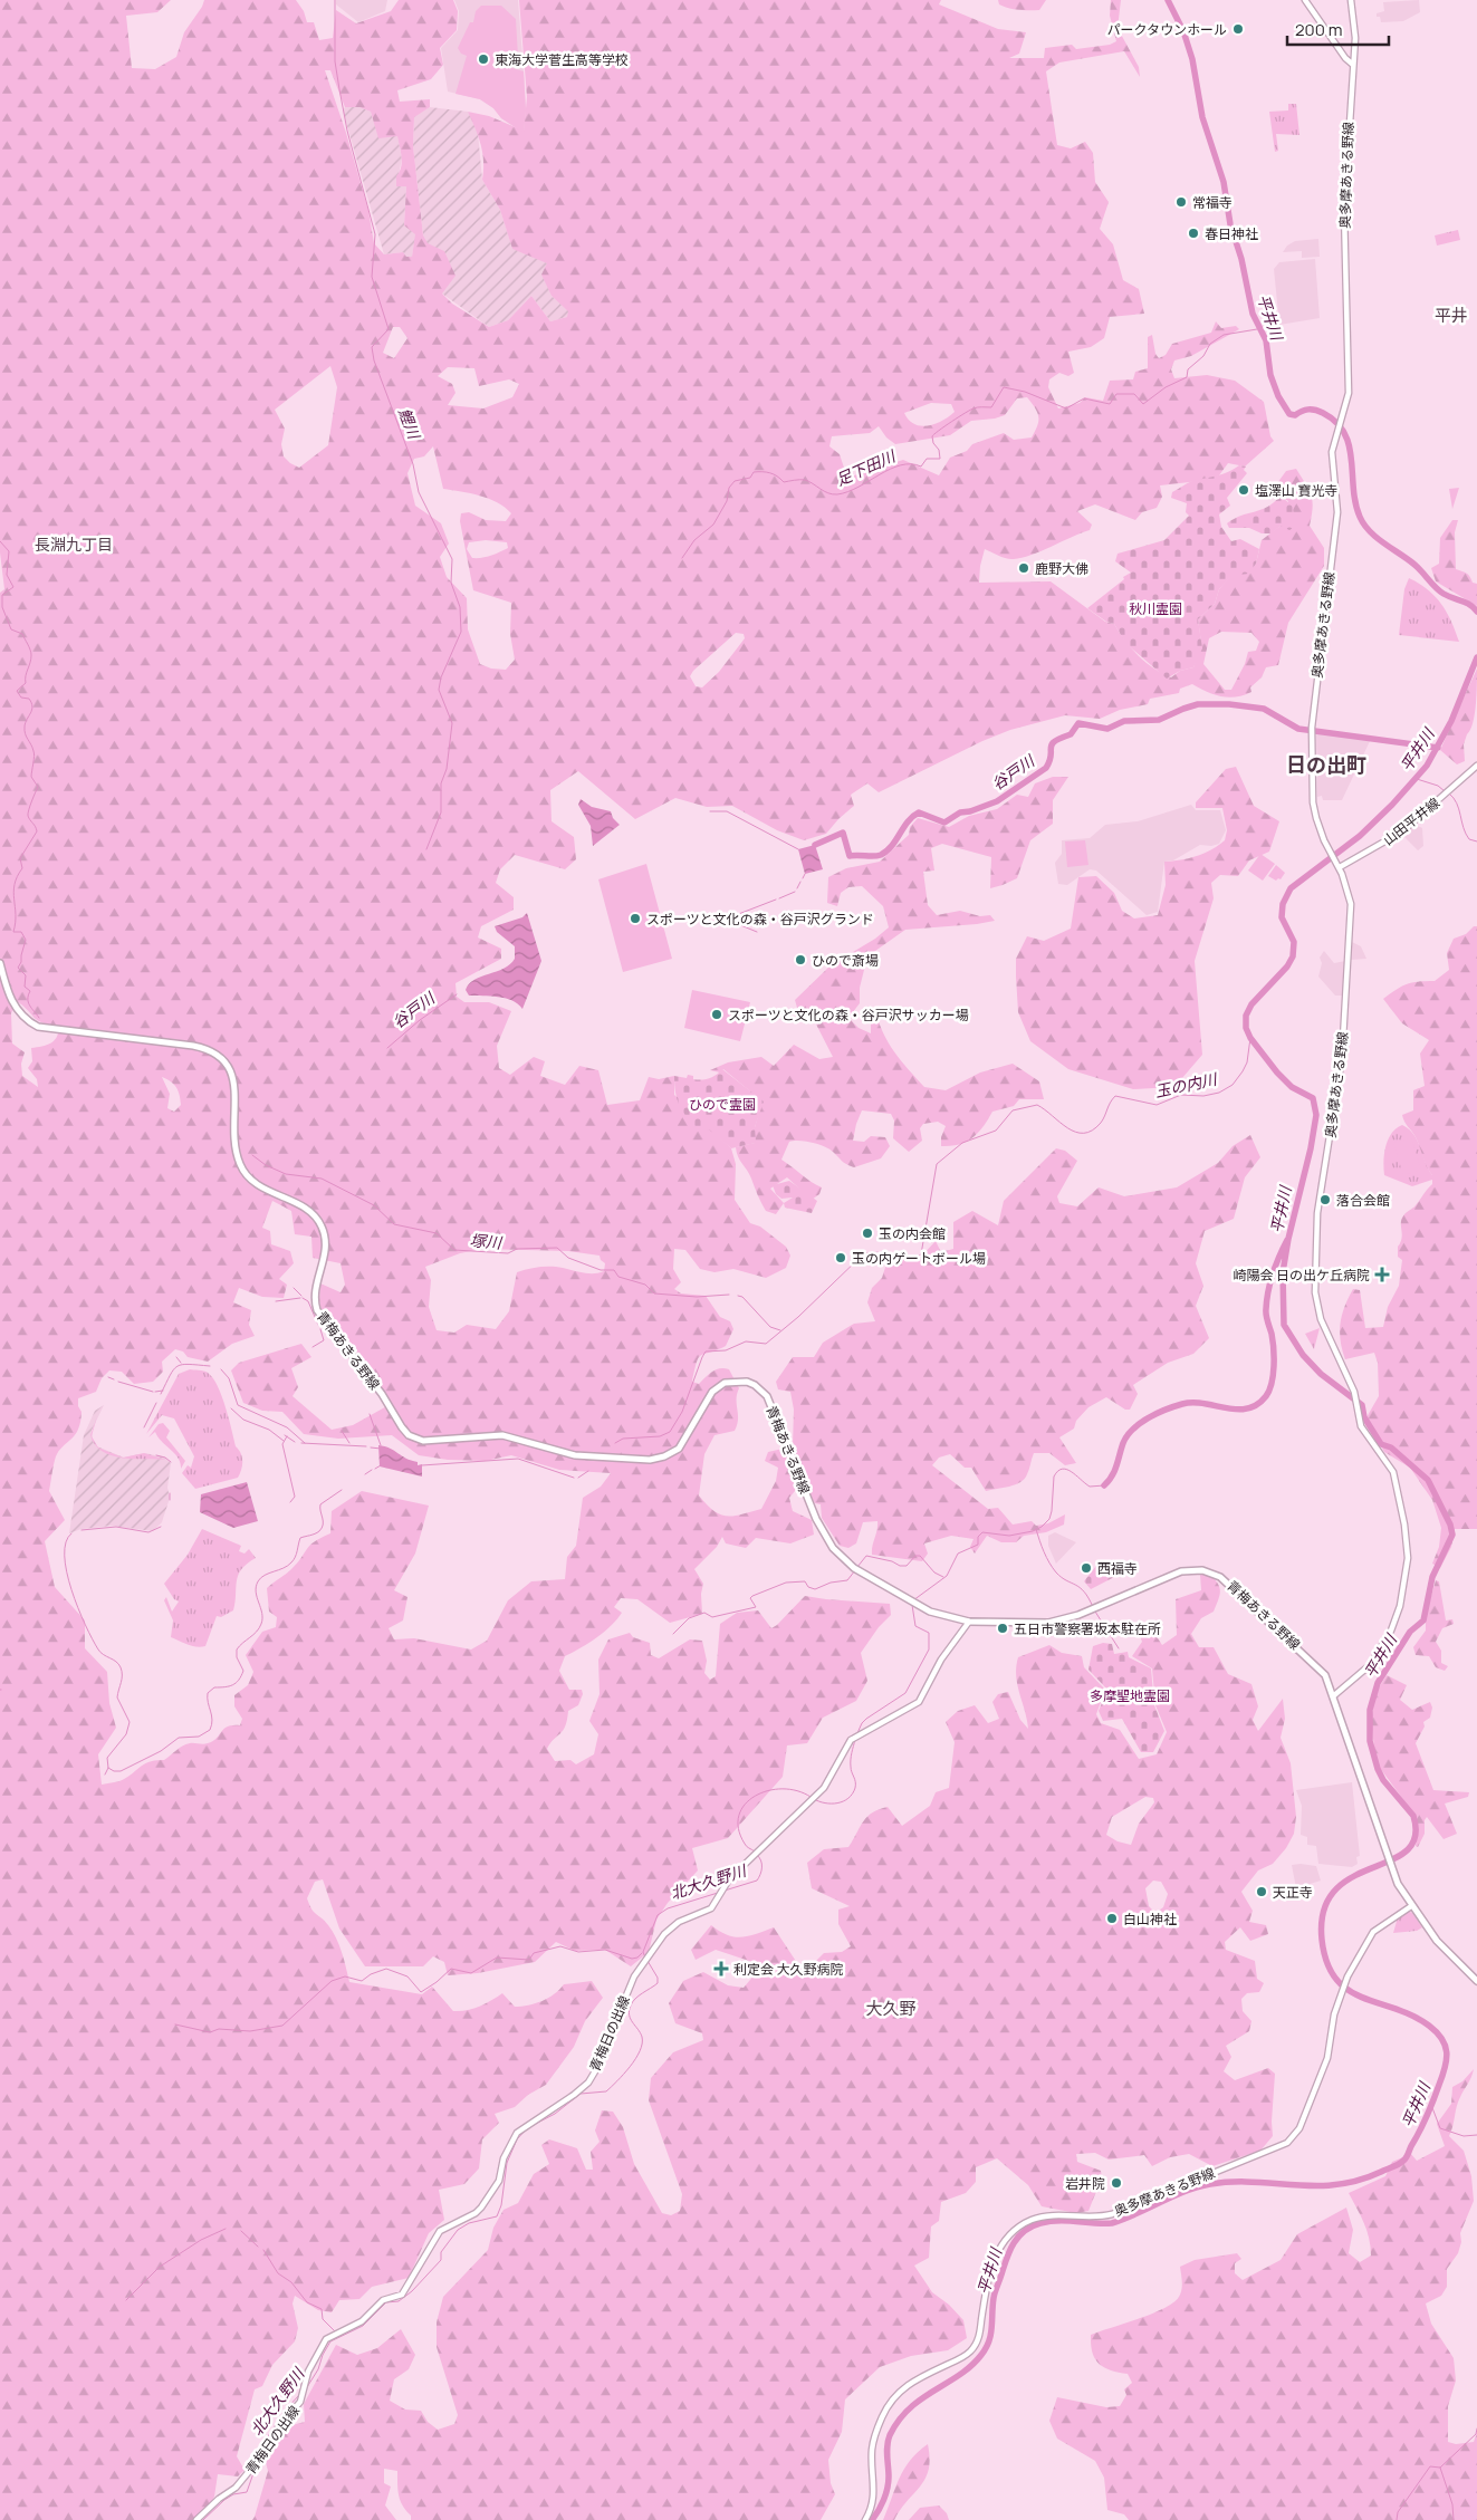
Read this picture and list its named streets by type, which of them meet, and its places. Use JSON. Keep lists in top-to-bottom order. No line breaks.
{"streets":{"main road":["奥多摩あきる野線","山田平井線","青梅あきる野線","青梅日の出線"]},"crossings":[["奥多摩あきる野線","山田平井線"],["奥多摩あきる野線","青梅あきる野線"],["青梅あきる野線","青梅日の出線"]],"districts":["平井","長淵九丁目","日の出町","大久野"],"water":["平井川","鯉川","足下田川","谷戸川","玉の内川","塚川","北大久野川"],"parks":["秋川霊園","ひので霊園","多摩聖地霊園"],"places":{"other":["パークタウンホール","東海大学菅生高等学校","常福寺","春日神社","塩澤山 寶光寺","鹿野大佛","スポーツと文化の森・谷戸沢グランド","ひので斎場","スポーツと文化の森・谷戸沢サッカー場","落合会館","玉の内会館","玉の内ゲートボール場","西福寺","五日市警察署坂本駐在所","天正寺","白山神社","岩井院"],"health":["崎陽会 日の出ケ丘病院","利定会 大久野病院"]},"scale_bar":"200 m"}
